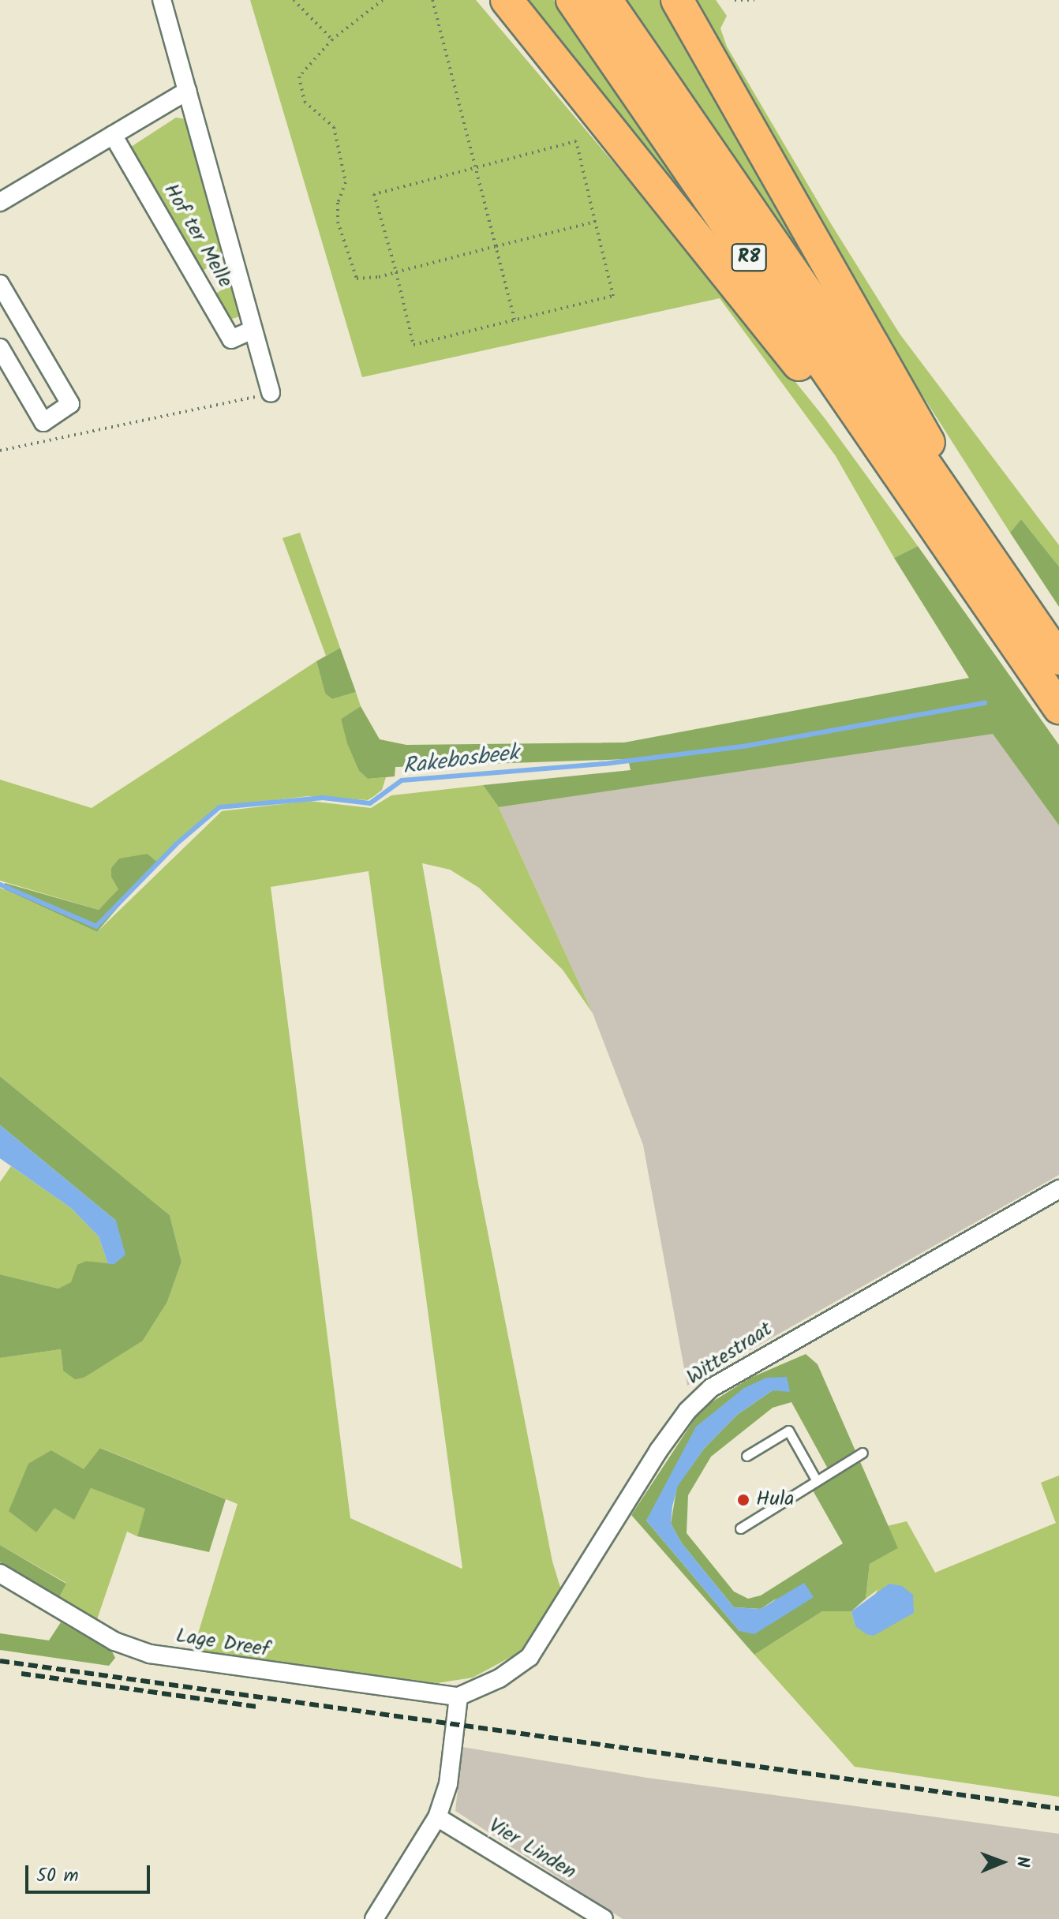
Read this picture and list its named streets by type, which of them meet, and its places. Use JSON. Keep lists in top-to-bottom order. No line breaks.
{"streets":{"highway":["R8"],"street":["Hof ter Melle","Wittestraat","Lage Dreef","Vier Linden"]},"crossings":[["Wittestraat","Lage Dreef"]],"water":["Rakebosbeek"],"places":["Hula"],"scale_bar":"50 m","north":"right"}
